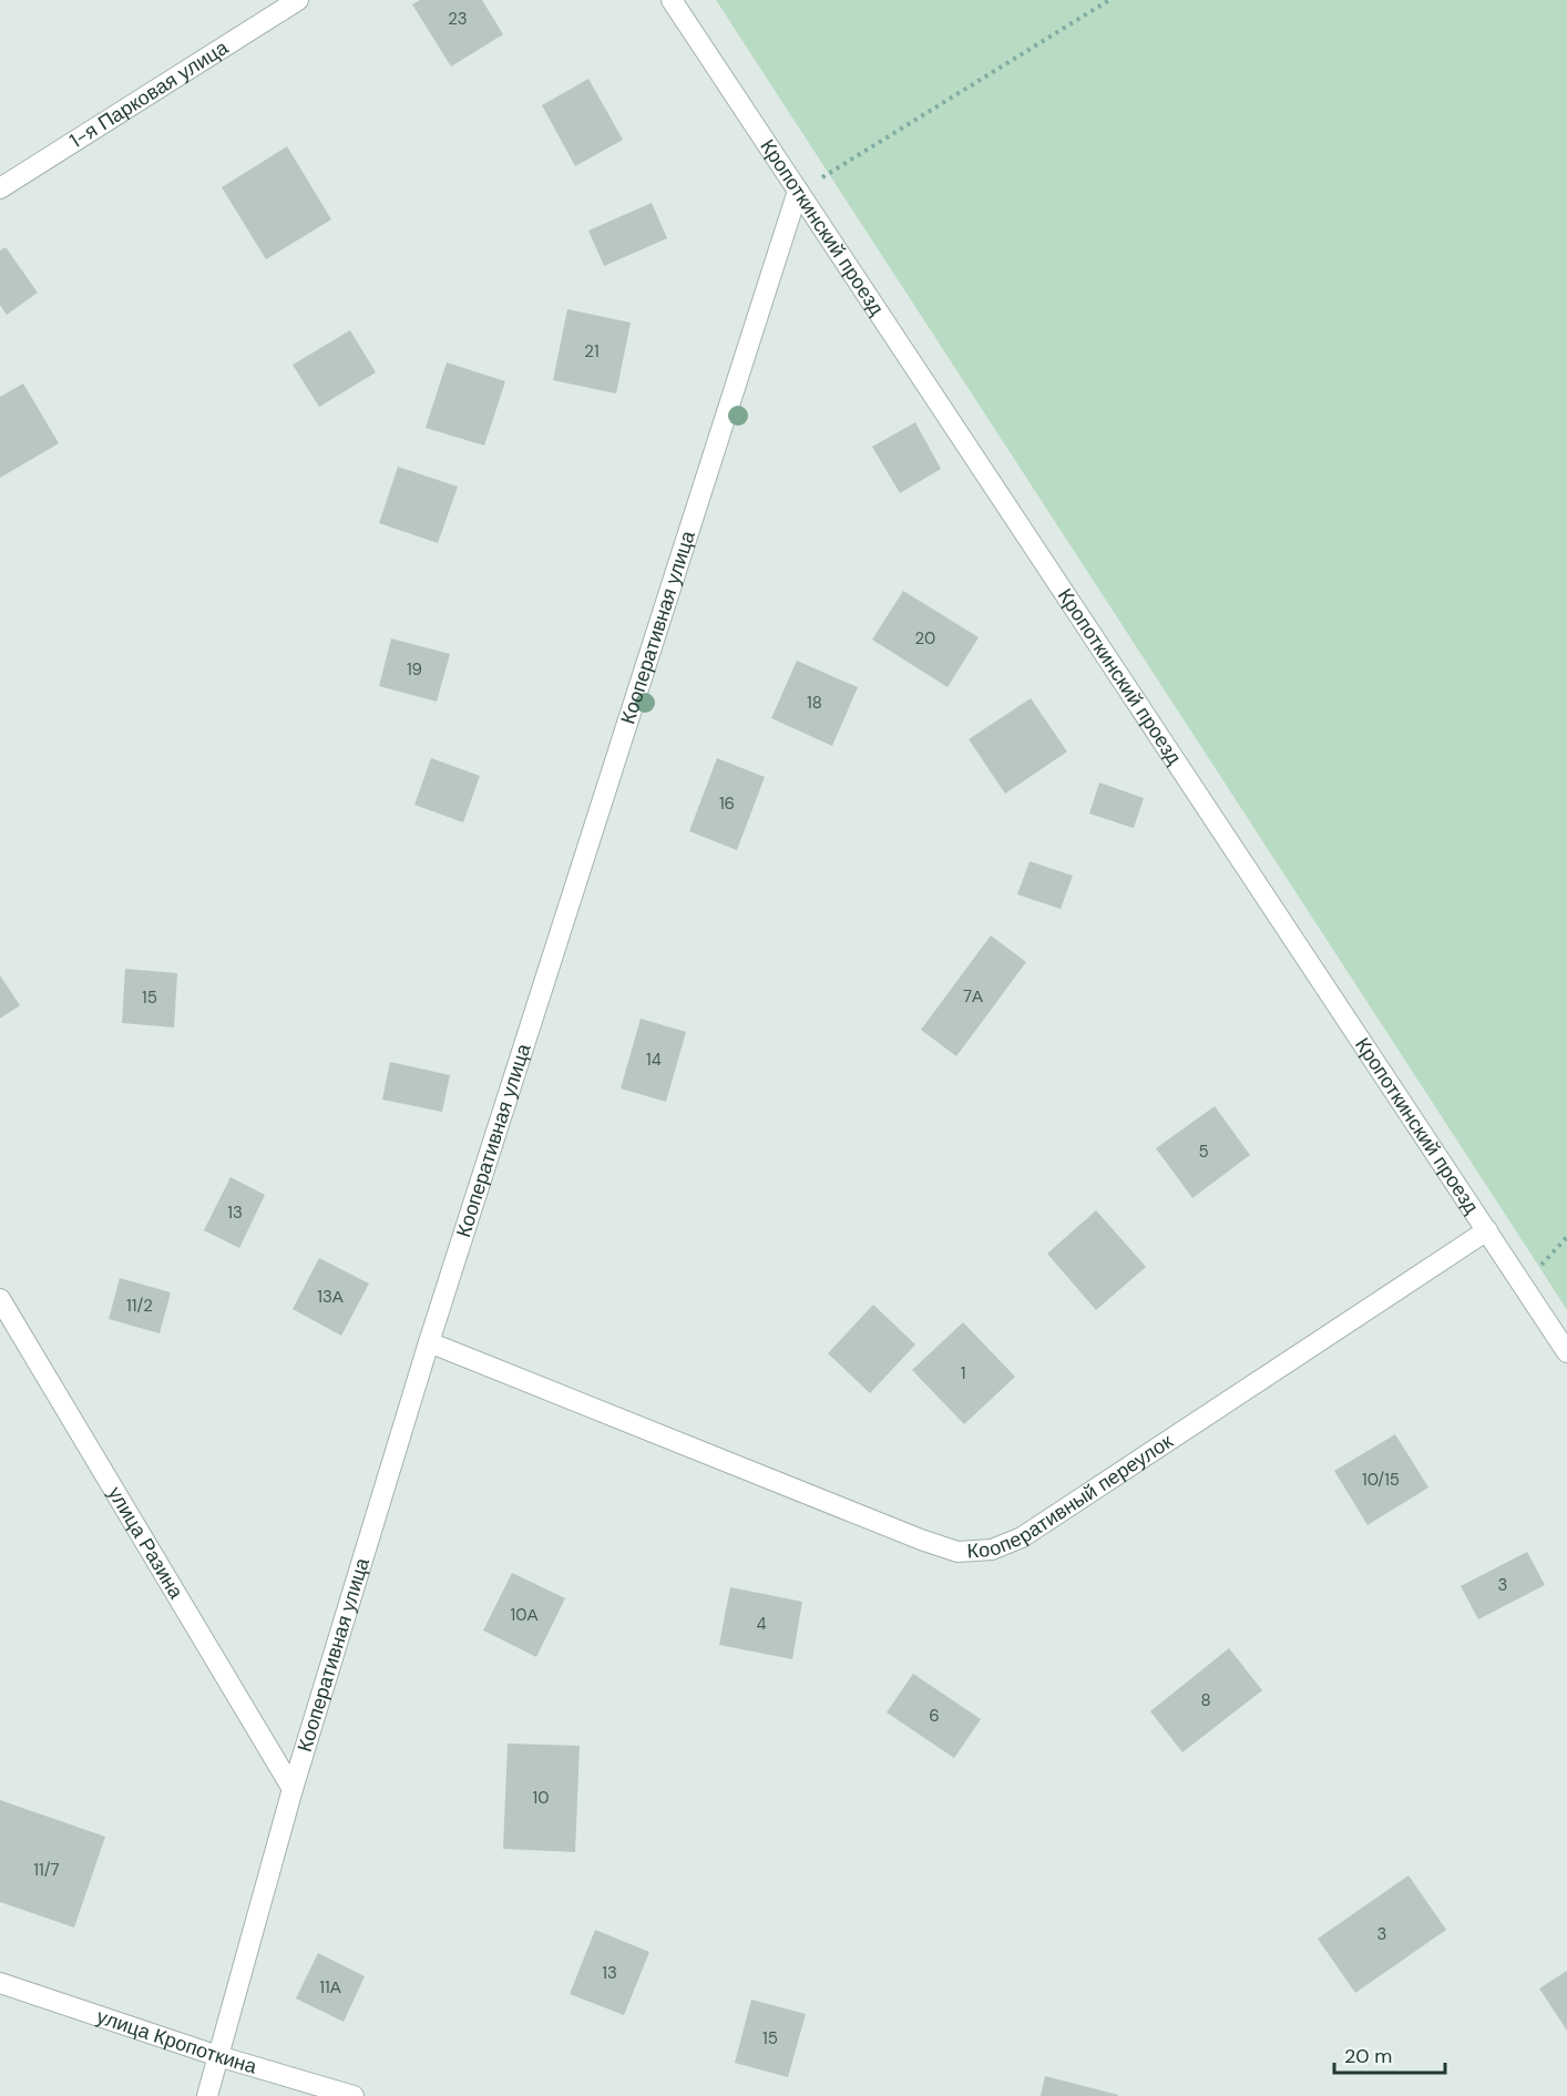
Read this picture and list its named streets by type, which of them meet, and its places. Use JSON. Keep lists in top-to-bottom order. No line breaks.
{"streets":{"street":["1-я Парковая улица","Кропоткинский проезд","Кооперативная улица","Кооперативный переулок","улица Разина","улица Кропоткина"]},"crossings":[["Кропоткинский проезд","Кооперативная улица"],["Кропоткинский проезд","Кооперативный переулок"],["Кооперативная улица","Кооперативный переулок"],["Кооперативная улица","улица Разина"],["Кооперативная улица","улица Кропоткина"]],"house_numbers":["23","21","20","19","18","16","7А","15","14","5","13","13А","11/2","1","10/15","3","10А","4","8","6","10","11/7","3","13","11А","15"],"scale_bar":"20 m"}
